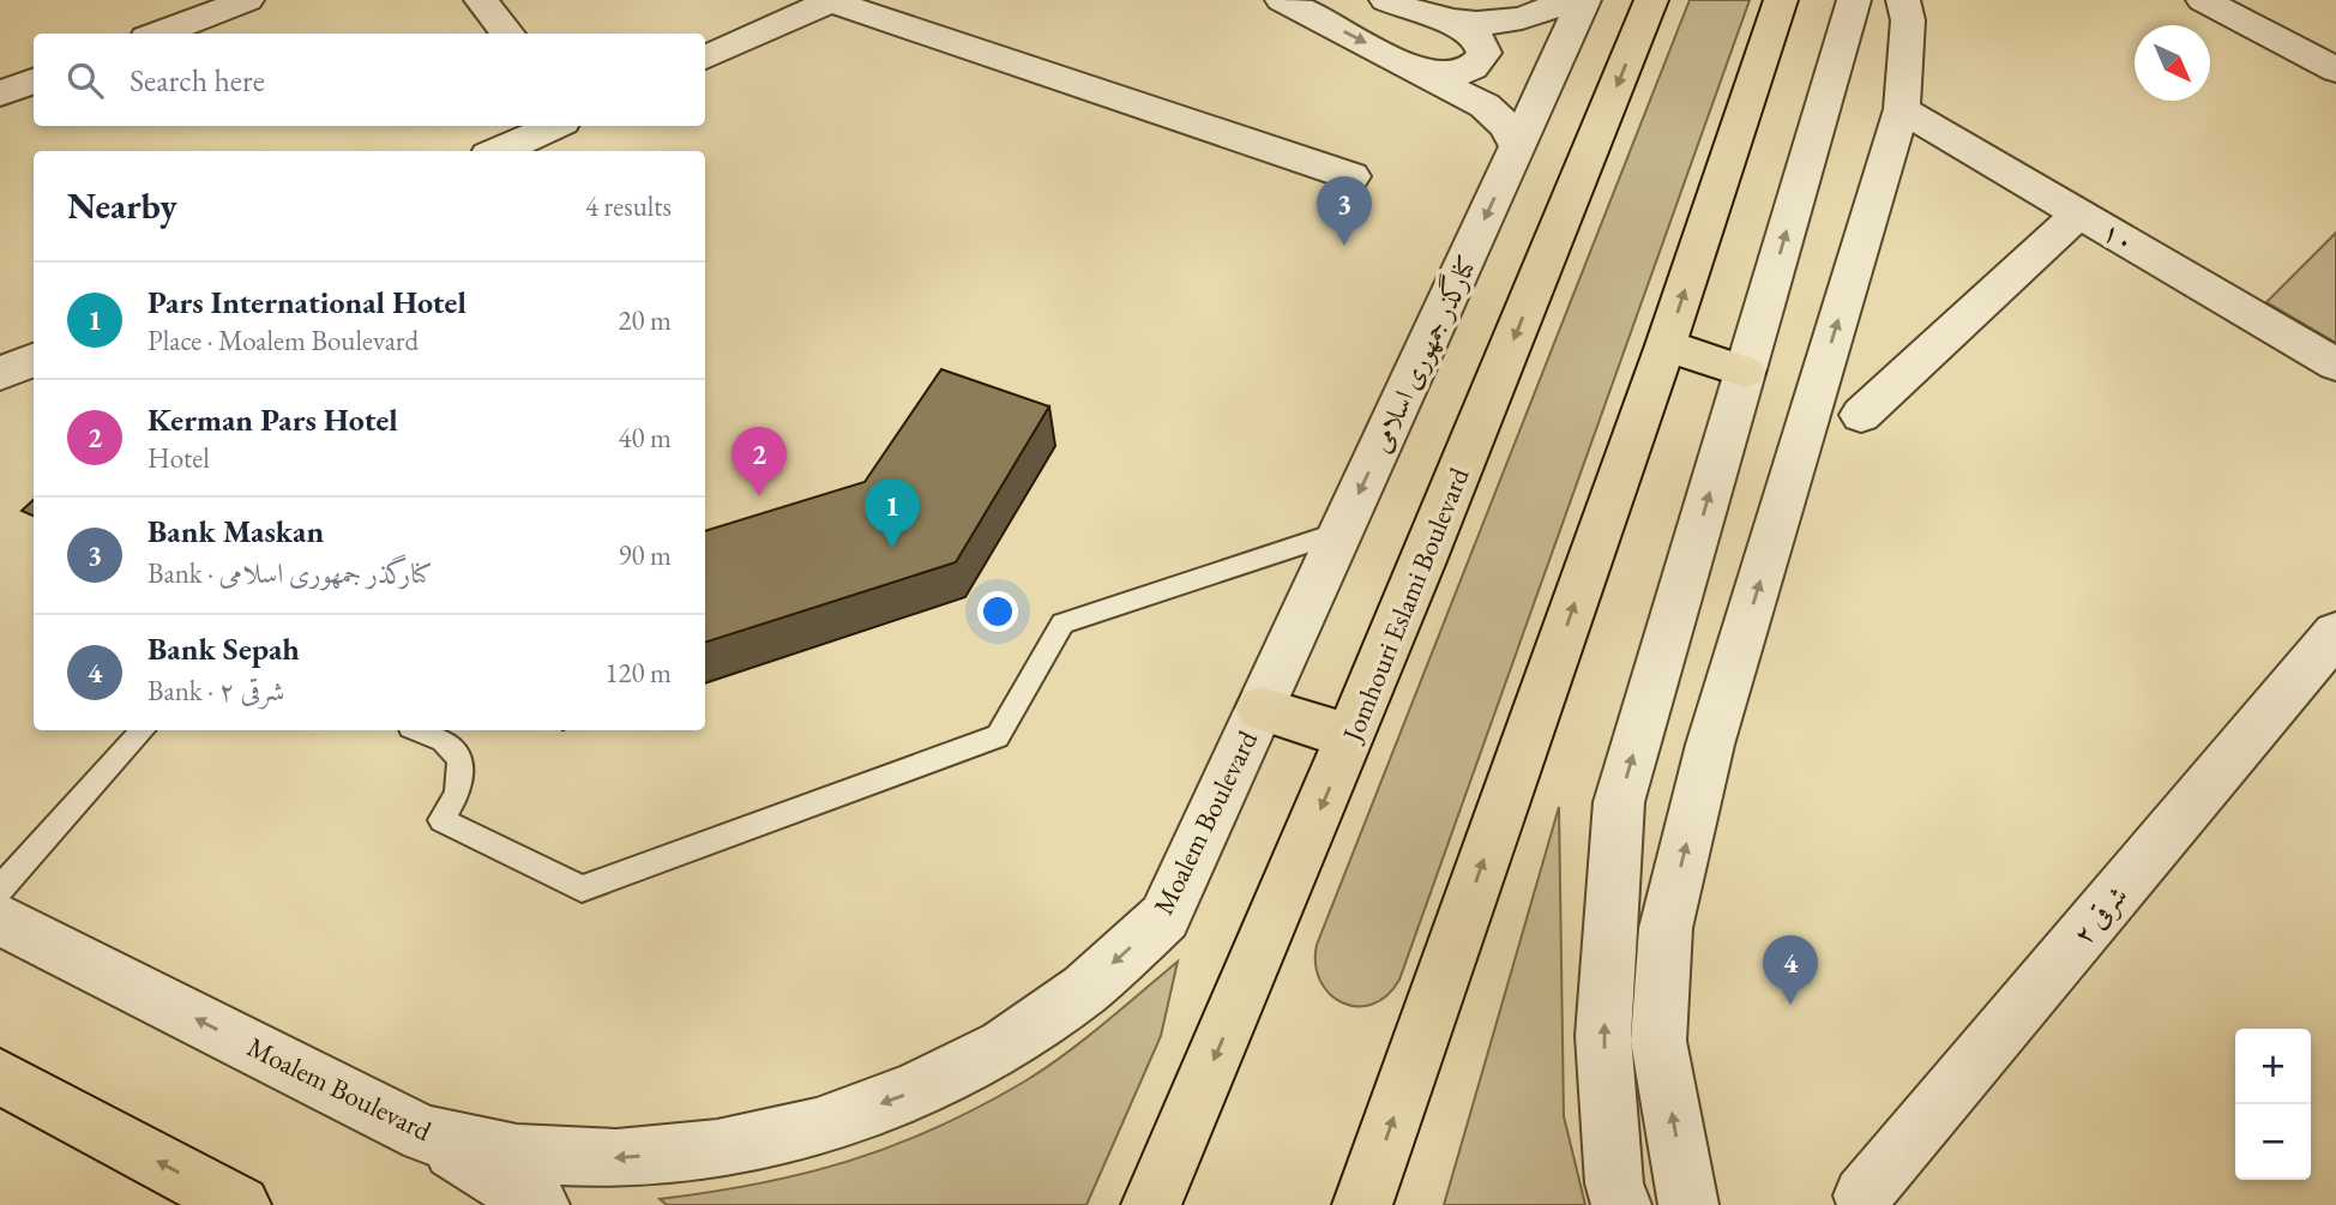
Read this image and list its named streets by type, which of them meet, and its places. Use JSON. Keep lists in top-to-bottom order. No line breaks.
{"streets":{"main road":["Jomhouri Eslami Boulevard"],"street":["۱۰","کنارگذر جمهوری اسلامی","Moalem Boulevard","۲ شرقی"]},"crossings":[["کنارگذر جمهوری اسلامی","Moalem Boulevard"]],"one_way":["Moalem Boulevard"],"north":"bottom right","page":{"search":"Search here","heading":["Nearby","4 results"],"pins":["3","2","1","4"],"list":[{"mark":"1","name":"Pars International Hotel","note":"Place · Moalem Boulevard","value":"20 m"},{"mark":"2","name":"Kerman Pars Hotel","note":"Hotel","value":"40 m"},{"mark":"3","name":"Bank Maskan","note":"Bank · کنارگذر جمهوری اسلامی","value":"90 m"},{"mark":"4","name":"Bank Sepah","note":"Bank · ۲ شرقی","value":"120 m"}],"map_buttons":["+","−"]}}
